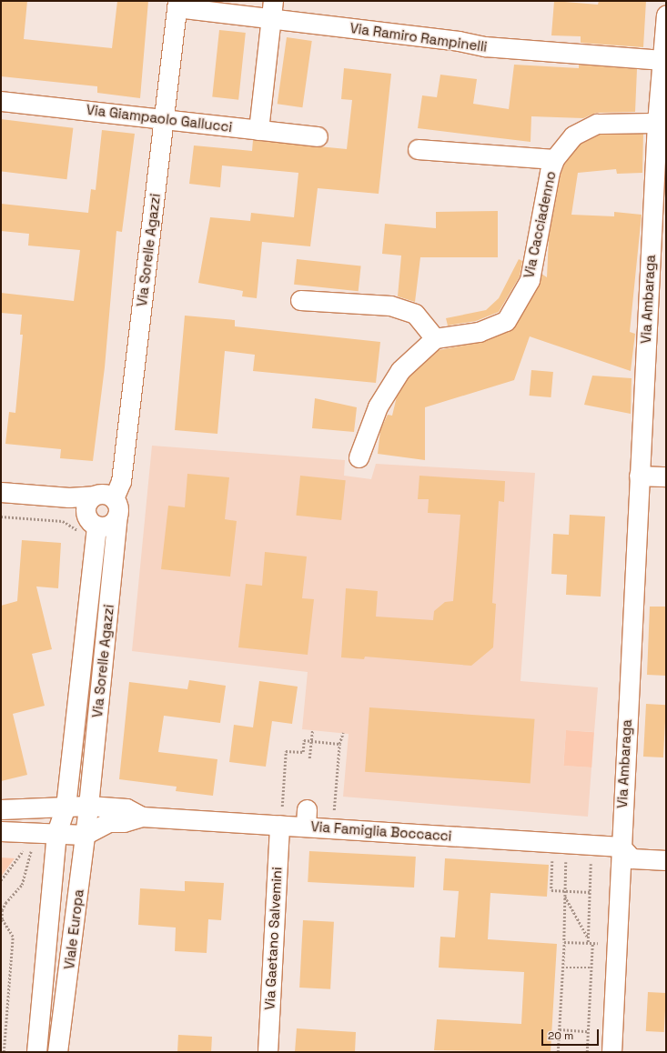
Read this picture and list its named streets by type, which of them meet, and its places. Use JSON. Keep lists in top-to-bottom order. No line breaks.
{"streets":{"street":["Via Ramiro Rampinelli","Via Giampaolo Gallucci","Via Cacciadenno","Via Sorelle Agazzi","Via Ambaraga","Via Famiglia Boccacci","Viale Europa","Via Gaetano Salvemini"]},"crossings":[["Via Ramiro Rampinelli","Via Sorelle Agazzi"],["Via Ramiro Rampinelli","Via Ambaraga"],["Via Giampaolo Gallucci","Via Sorelle Agazzi"],["Via Cacciadenno","Via Ambaraga"],["Via Sorelle Agazzi","Via Famiglia Boccacci"],["Via Sorelle Agazzi","Viale Europa"],["Via Ambaraga","Via Famiglia Boccacci"],["Via Famiglia Boccacci","Viale Europa"],["Via Famiglia Boccacci","Via Gaetano Salvemini"]],"scale_bar":"20 m"}
